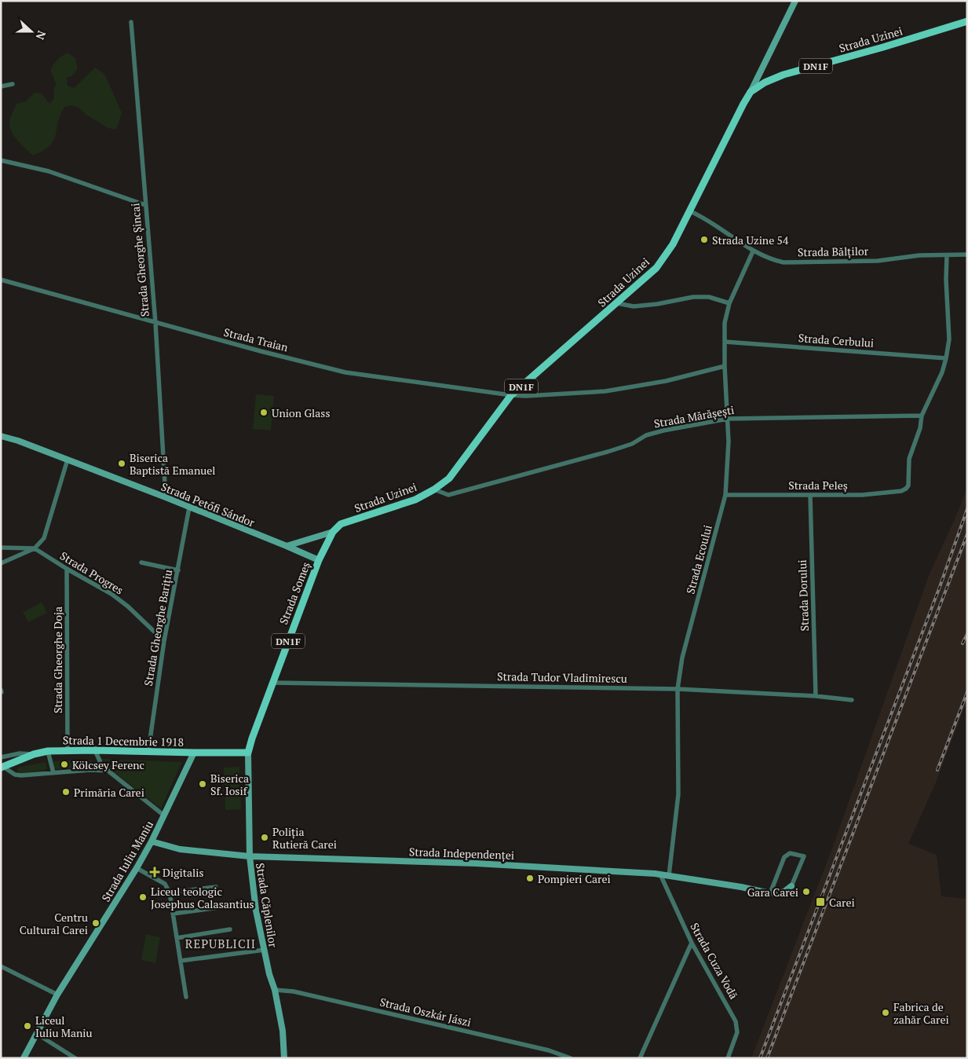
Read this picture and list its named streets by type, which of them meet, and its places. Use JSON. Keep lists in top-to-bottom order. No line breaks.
{"streets":{"main road":["Strada Uzinei","DN1F","Strada Someș","Strada 1 Decembrie 1918"],"street":["Strada Bălților","Strada Gheorghe Șincai","Strada Traian","Strada Cerbului","Strada Mărășești","Strada Peleș","Strada Petőfi Sándor","Strada Ecoului","Strada Progres","Strada Dorului","Strada Gheorghe Barițiu","Strada Gheorghe Doja","Strada Tudor Vladimirescu","Strada Independenței","Strada Iuliu Maniu","Strada Căplenilor","Strada Cuza Vodă","Strada Oszkár Jászi"]},"crossings":[["Strada Uzinei","Strada Bălților"],["Strada Uzinei","Strada Traian"],["Strada Uzinei","Strada Mărășești"],["Strada Uzinei","Strada Someș"],["Strada Bălților","Strada Ecoului"],["Strada Gheorghe Șincai","Strada Traian"],["Strada Gheorghe Șincai","Strada Petőfi Sándor"],["Strada Traian","Strada Ecoului"],["Strada Cerbului","Strada Ecoului"],["Strada Mărășești","Strada Peleș"],["Strada Mărășești","Strada Ecoului"],["Strada Peleș","Strada Ecoului"],["Strada Peleș","Strada Dorului"],["Strada Petőfi Sándor","Strada Someș"],["Strada Petőfi Sándor","Strada Gheorghe Barițiu"],["Strada Ecoului","Strada Tudor Vladimirescu"],["Strada Ecoului","Strada Independenței"],["Strada Progres","Strada Gheorghe Barițiu"],["Strada Progres","Strada Gheorghe Doja"],["Strada Someș","Strada Tudor Vladimirescu"],["Strada Someș","Strada 1 Decembrie 1918"],["Strada Someș","Strada Căplenilor"],["Strada Dorului","Strada Tudor Vladimirescu"],["Strada Gheorghe Barițiu","Strada 1 Decembrie 1918"],["Strada Gheorghe Doja","Strada 1 Decembrie 1918"],["Strada 1 Decembrie 1918","Strada Iuliu Maniu"],["Strada 1 Decembrie 1918","Strada Căplenilor"],["Strada Independenței","Strada Iuliu Maniu"],["Strada Independenței","Strada Căplenilor"],["Strada Independenței","Strada Cuza Vodă"],["Strada Căplenilor","Strada Oszkár Jászi"]],"districts":["REPUBLICII"],"places":{"other":["Strada Uzine 54","Union Glass","Biserica Baptistă Emanuel","Kölcsey Ferenc","Biserica Sf. Iosif","Primăria Carei","Poliția Rutieră Carei","Pompieri Carei","Gara Carei","Liceul teologic Josephus Calasantius","Centru Cultural Carei","Fabrica de zahăr Carei","Liceul Iuliu Maniu"],"health":["Digitalis"],"transit":["Carei"]},"north":"right"}
